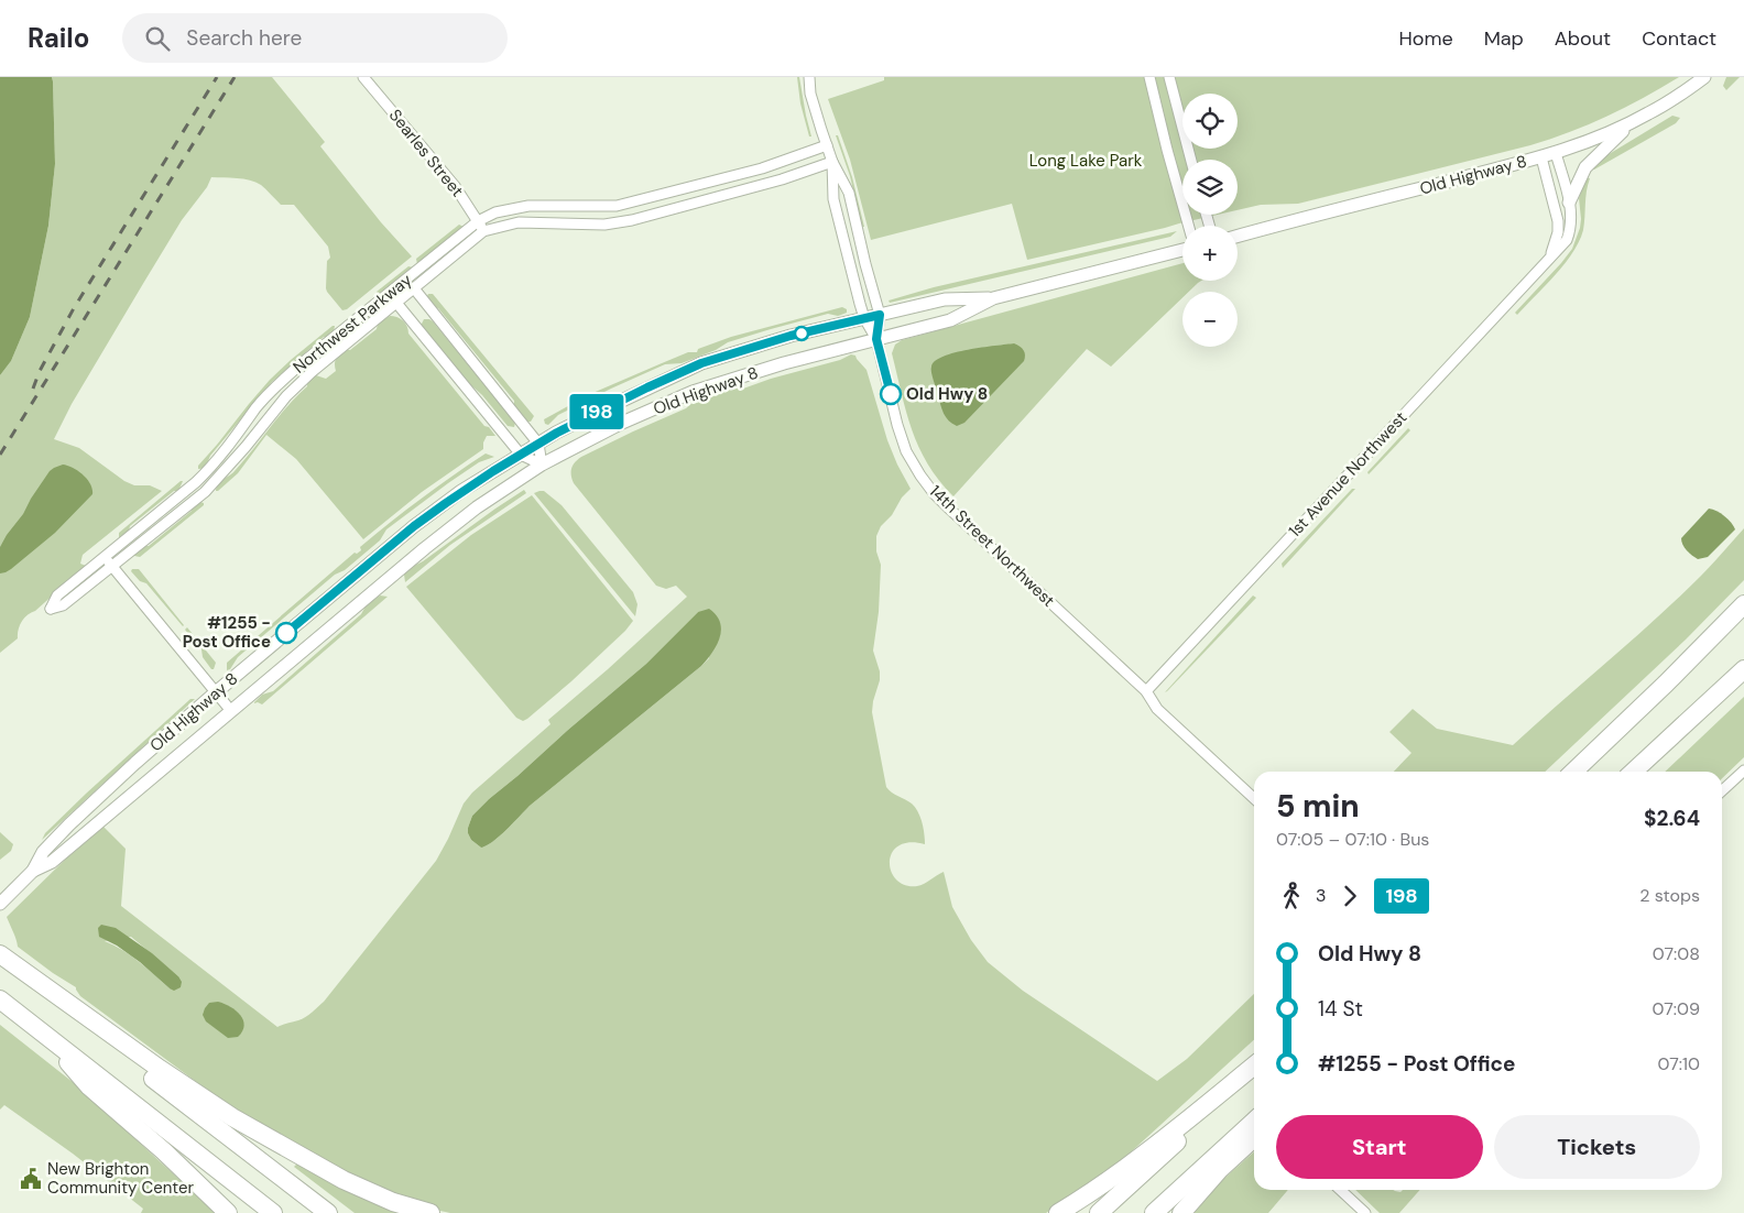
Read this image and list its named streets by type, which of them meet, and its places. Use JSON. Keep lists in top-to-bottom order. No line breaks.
{"streets":{"street":["Searles Street","Old Highway 8","Northwest Parkway","1st Avenue Northwest","14th Street Northwest"]},"crossings":[["Searles Street","Northwest Parkway"],["Old Highway 8","1st Avenue Northwest"],["Old Highway 8","14th Street Northwest"],["Northwest Parkway","14th Street Northwest"],["1st Avenue Northwest","14th Street Northwest"]],"parks":["Long Lake Park"],"places":{"other":["Old Hwy 8","#1255 - Post Office"],"public building":["New Brighton Community Center"]},"lines":["bus line 198"],"page":{"header":"Railo","search":"Search here","nav":["Home","Map","About","Contact"],"on_map":"198","map_buttons":["+","−"],"heading":["5 min","07:05 – 07:10 · Bus","$2.64"],"legs":["3","198","2 stops"],"list":[{"name":"Old Hwy 8","value":"07:08"},{"name":"14 St","value":"07:09"},{"name":"#1255 - Post Office","value":"07:10"}],"buttons":["Start","Tickets"]}}
